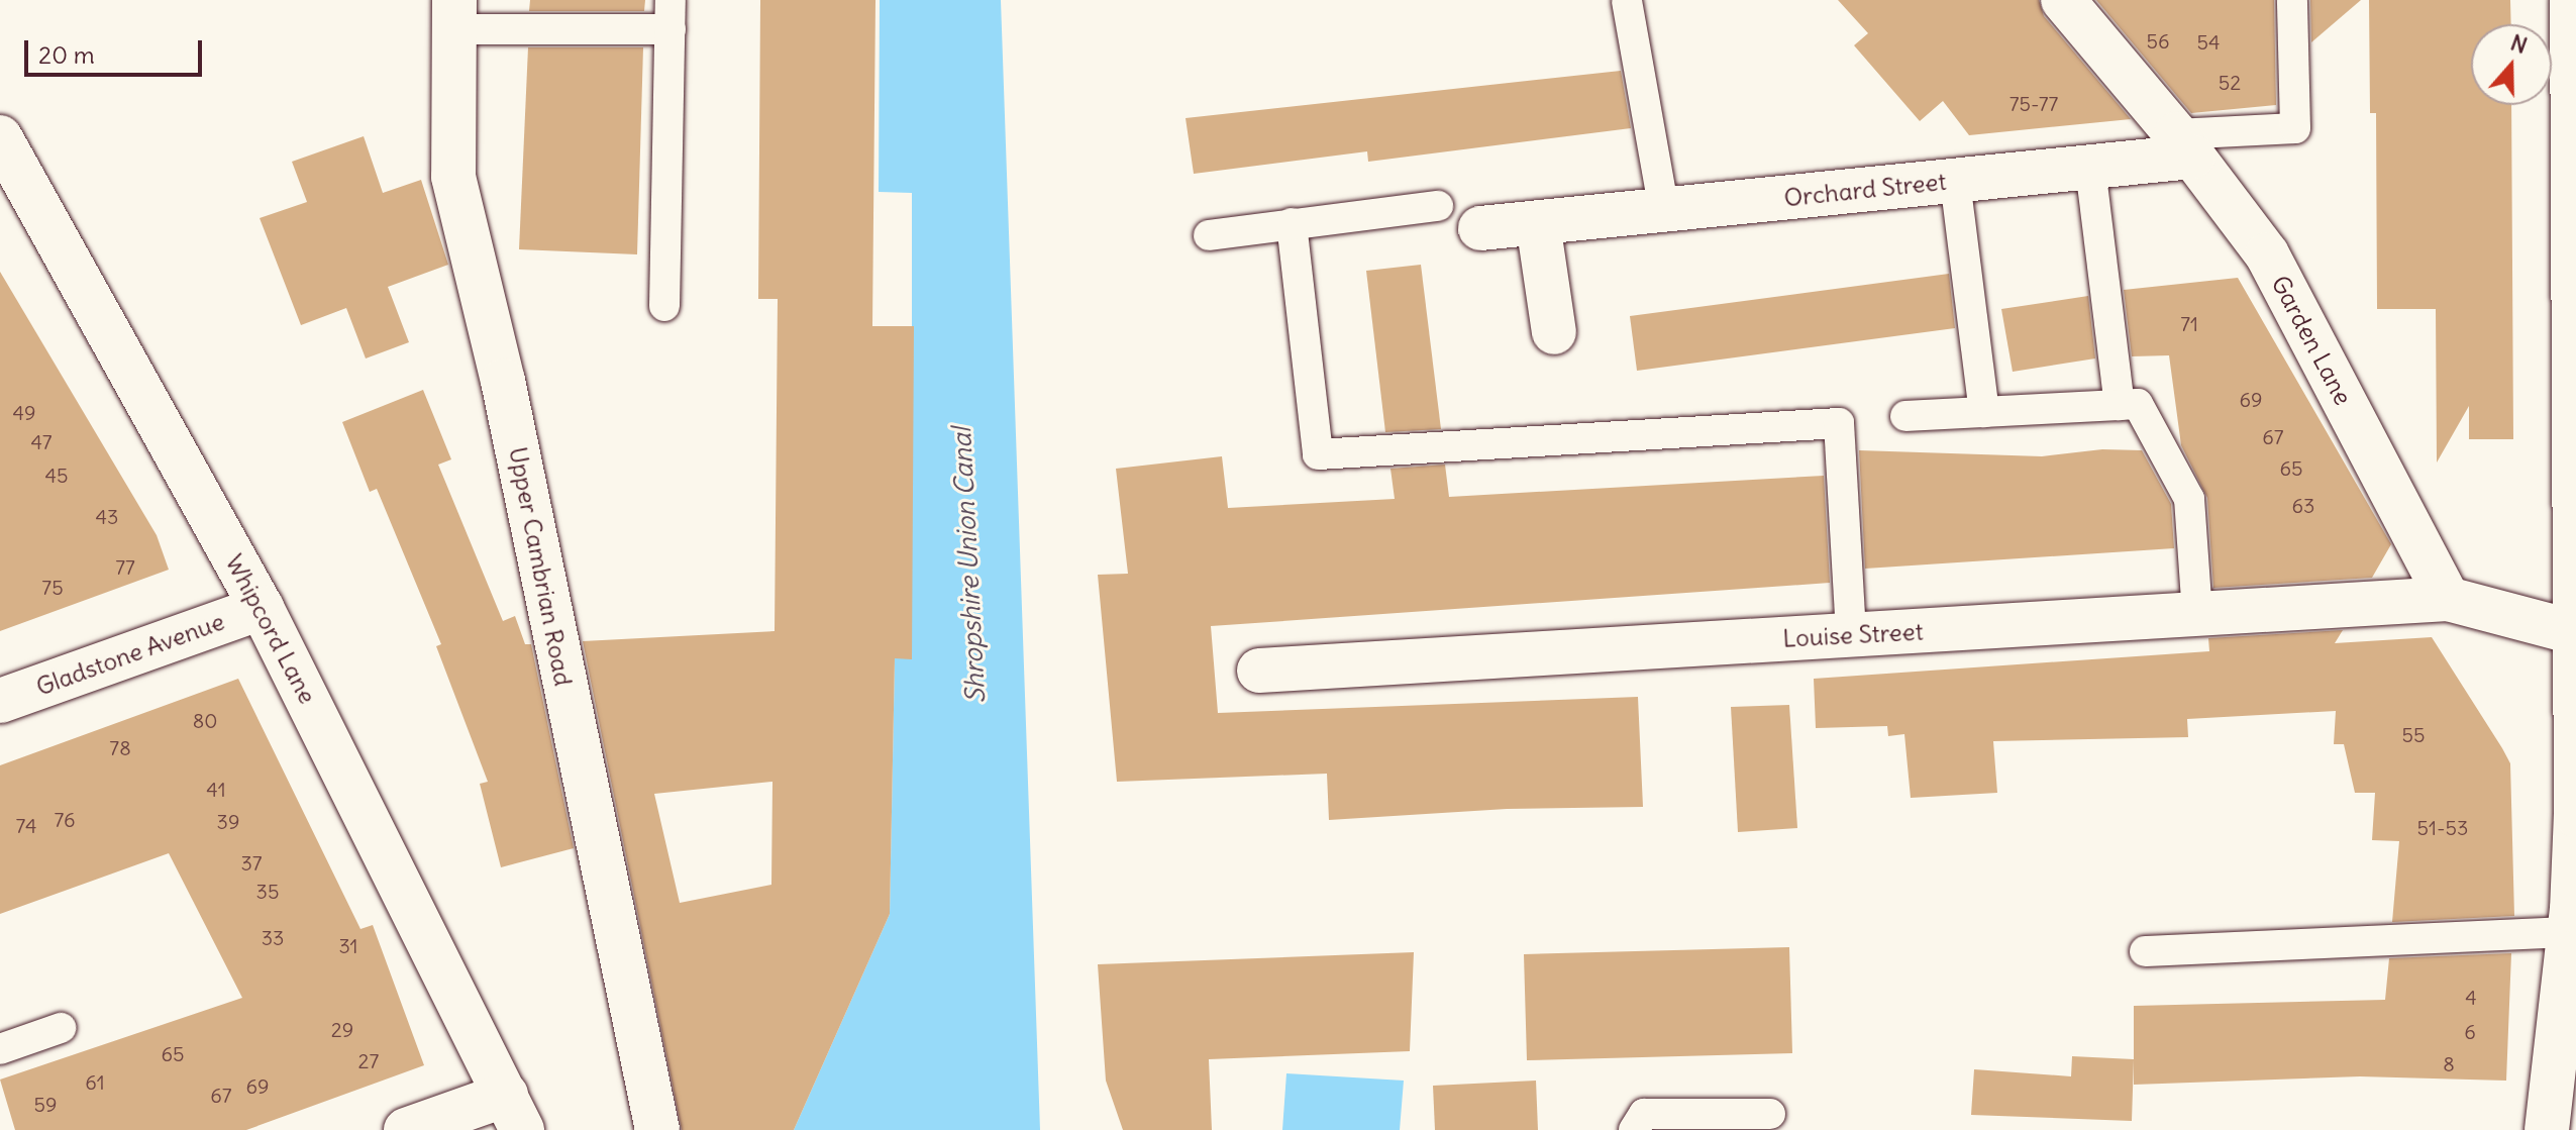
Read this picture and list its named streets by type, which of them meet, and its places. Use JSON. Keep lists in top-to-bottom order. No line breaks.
{"streets":{"street":["Orchard Street","Garden Lane","Upper Cambrian Road","Whipcord Lane","Louise Street","Gladstone Avenue"]},"crossings":[["Orchard Street","Garden Lane"],["Garden Lane","Louise Street"],["Whipcord Lane","Gladstone Avenue"]],"water":["Shropshire Union Canal"],"house_numbers":["56","54","52","75-77","71","69","49","67","47","65","45","63","43","77","75","80","55","78","41","76","39","74","51-53","37","35","33","31","4","29","6","65","27","8","61","69","67","59"],"scale_bar":"20 m","north":"top"}
